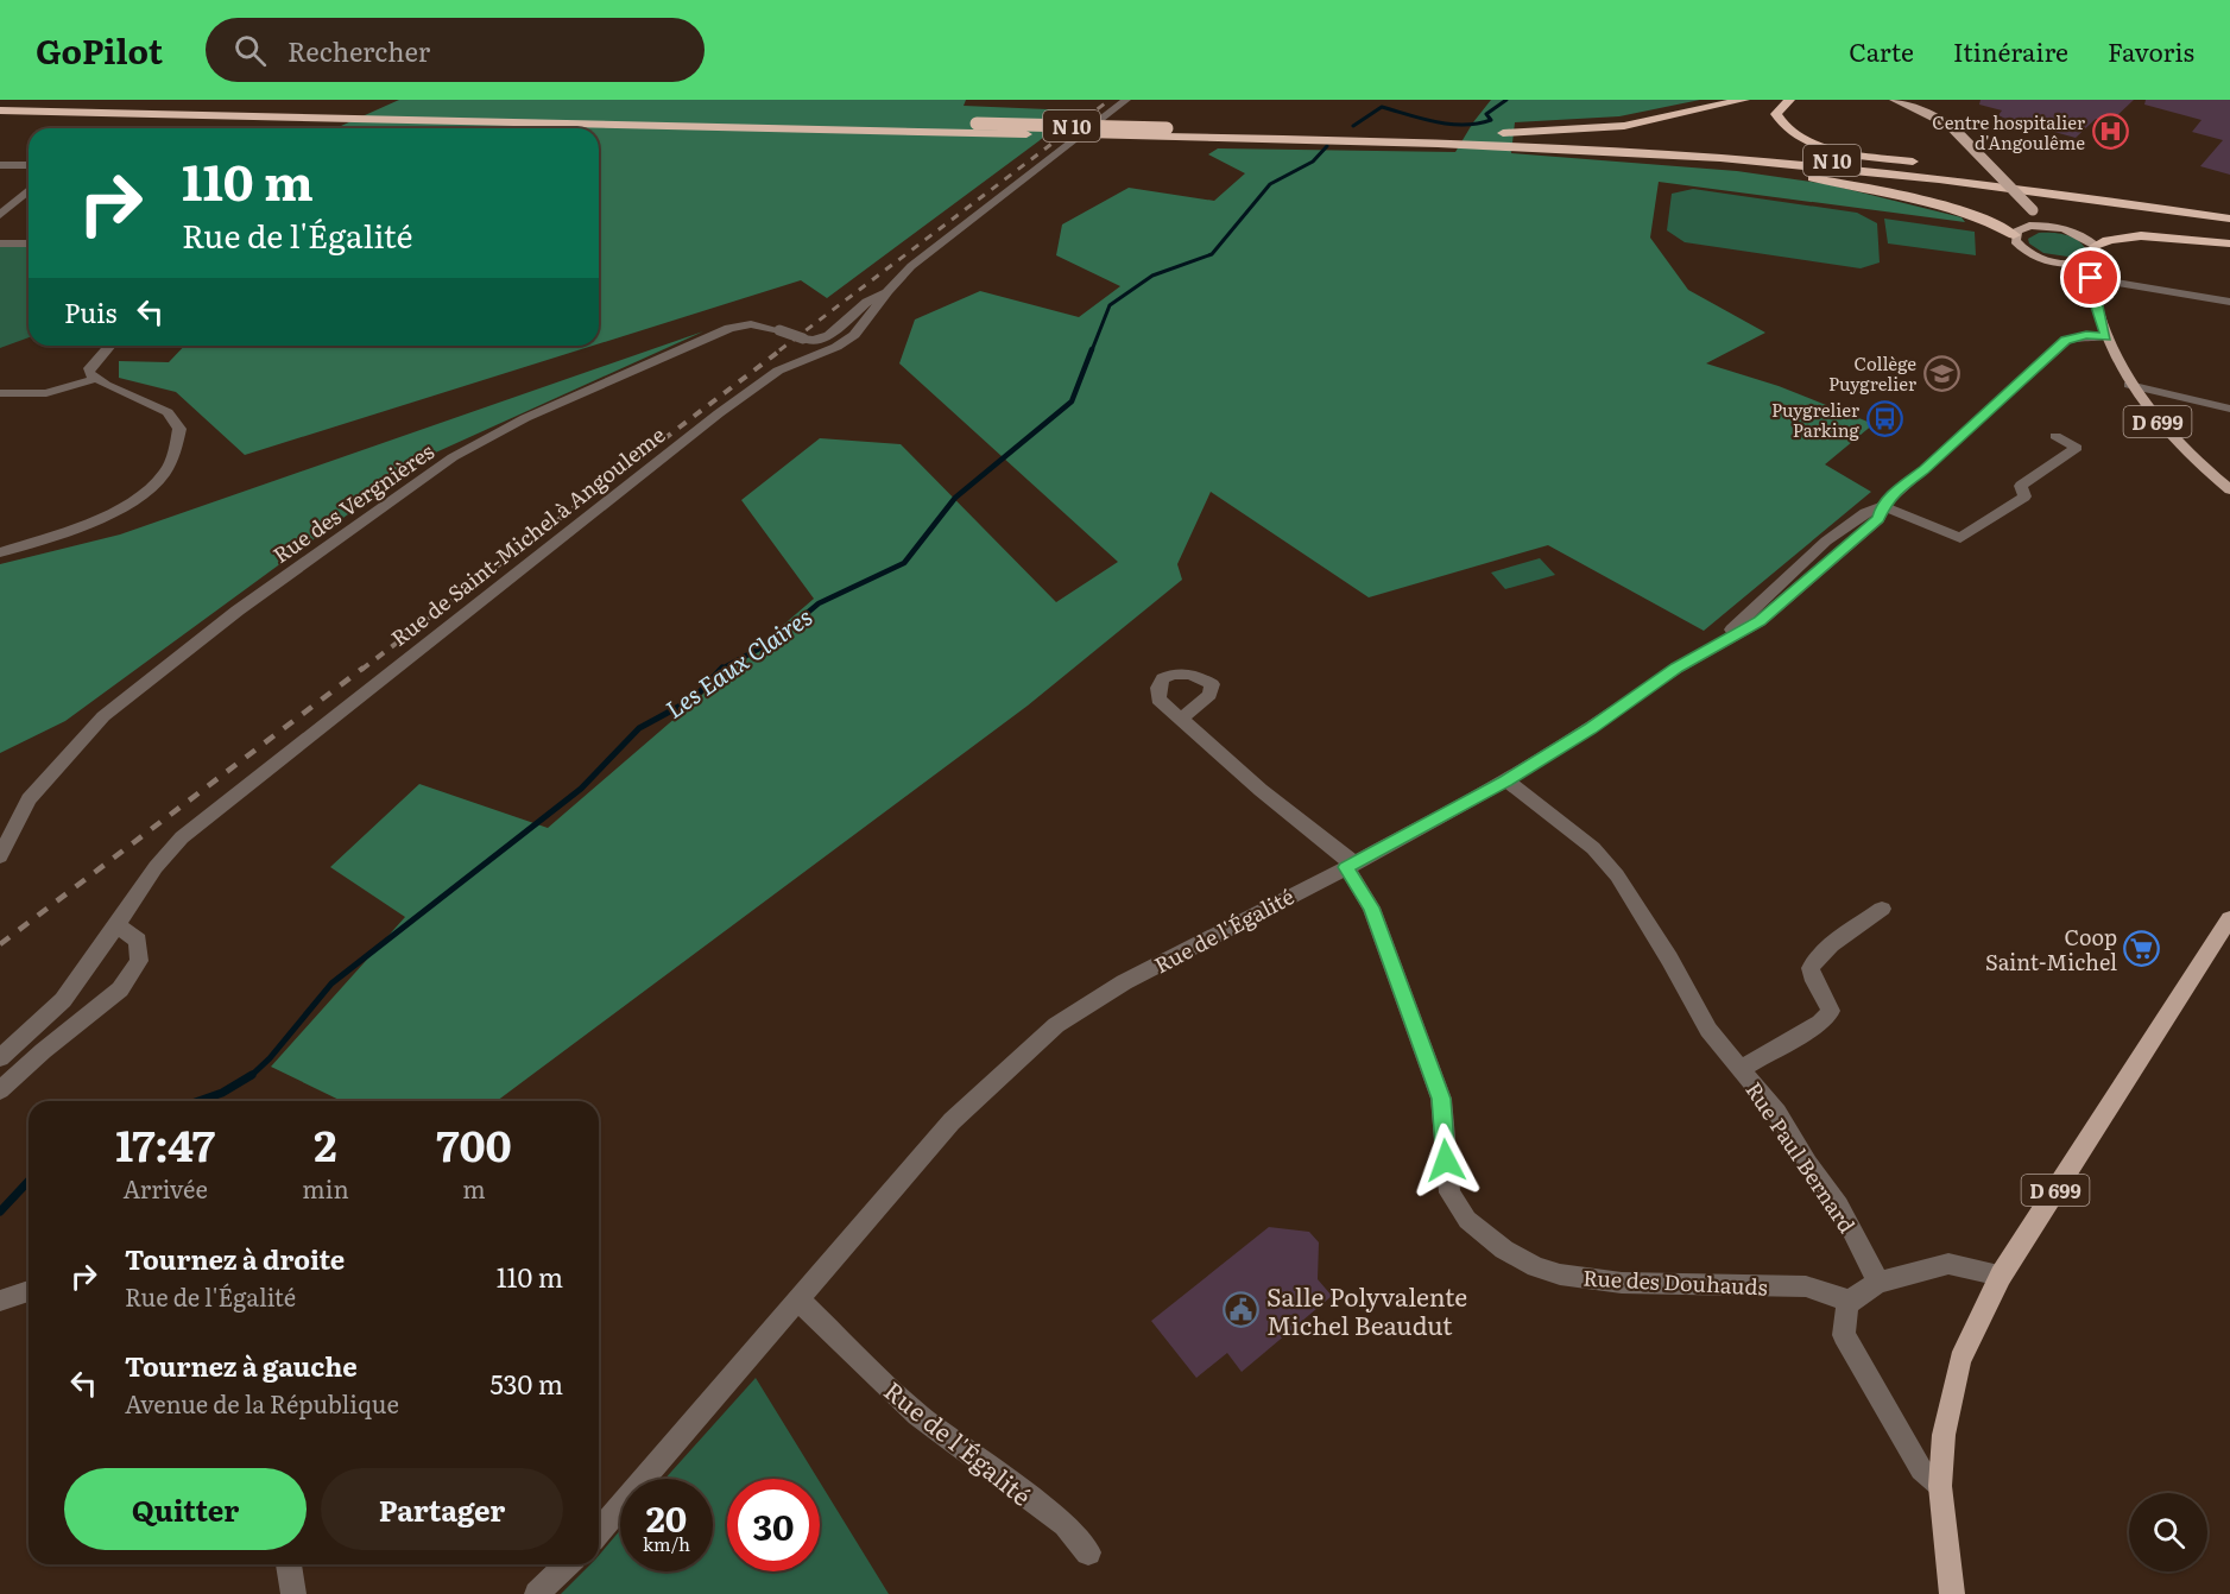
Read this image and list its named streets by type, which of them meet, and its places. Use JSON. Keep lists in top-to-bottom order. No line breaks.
{"streets":{"highway":["N 10"],"main road":["D 699"],"street":["Rue des Vergnières","Rue de Saint-Michel à Angouleme","Rue de l'Égalité","Rue Paul Bernard","Rue des Douhauds"]},"crossings":[["D 699","Rue de l'Égalité"],["Rue des Vergnières","Rue de Saint-Michel à Angouleme"],["Rue de l'Égalité","Rue Paul Bernard"],["Rue de l'Égalité","Rue des Douhauds"]],"water":["Les Eaux Claires"],"places":{"hospital":["Centre hospitalier d'Angoulême"],"school or university":["Collège Puygrelier"],"bus stop":["Puygrelier Parking"],"supermarket":["Coop Saint-Michel"],"public building":["Salle Polyvalente Michel Beaudut"]},"page":{"header":"GoPilot","search":"Rechercher","nav":["Carte","Itinéraire","Favoris"],"turn":["110 m","Rue de l'Égalité"],"then":"Puis","eta":["17:47","Arrivée","2","min","700","m"],"list":[{"name":"Tournez à droite","note":"Rue de l'Égalité","value":"110 m"},{"name":"Tournez à gauche","note":"Avenue de la République","value":"530 m"}],"buttons":["Quitter","Partager"],"speed":"20 km/h","limit":"30"}}
